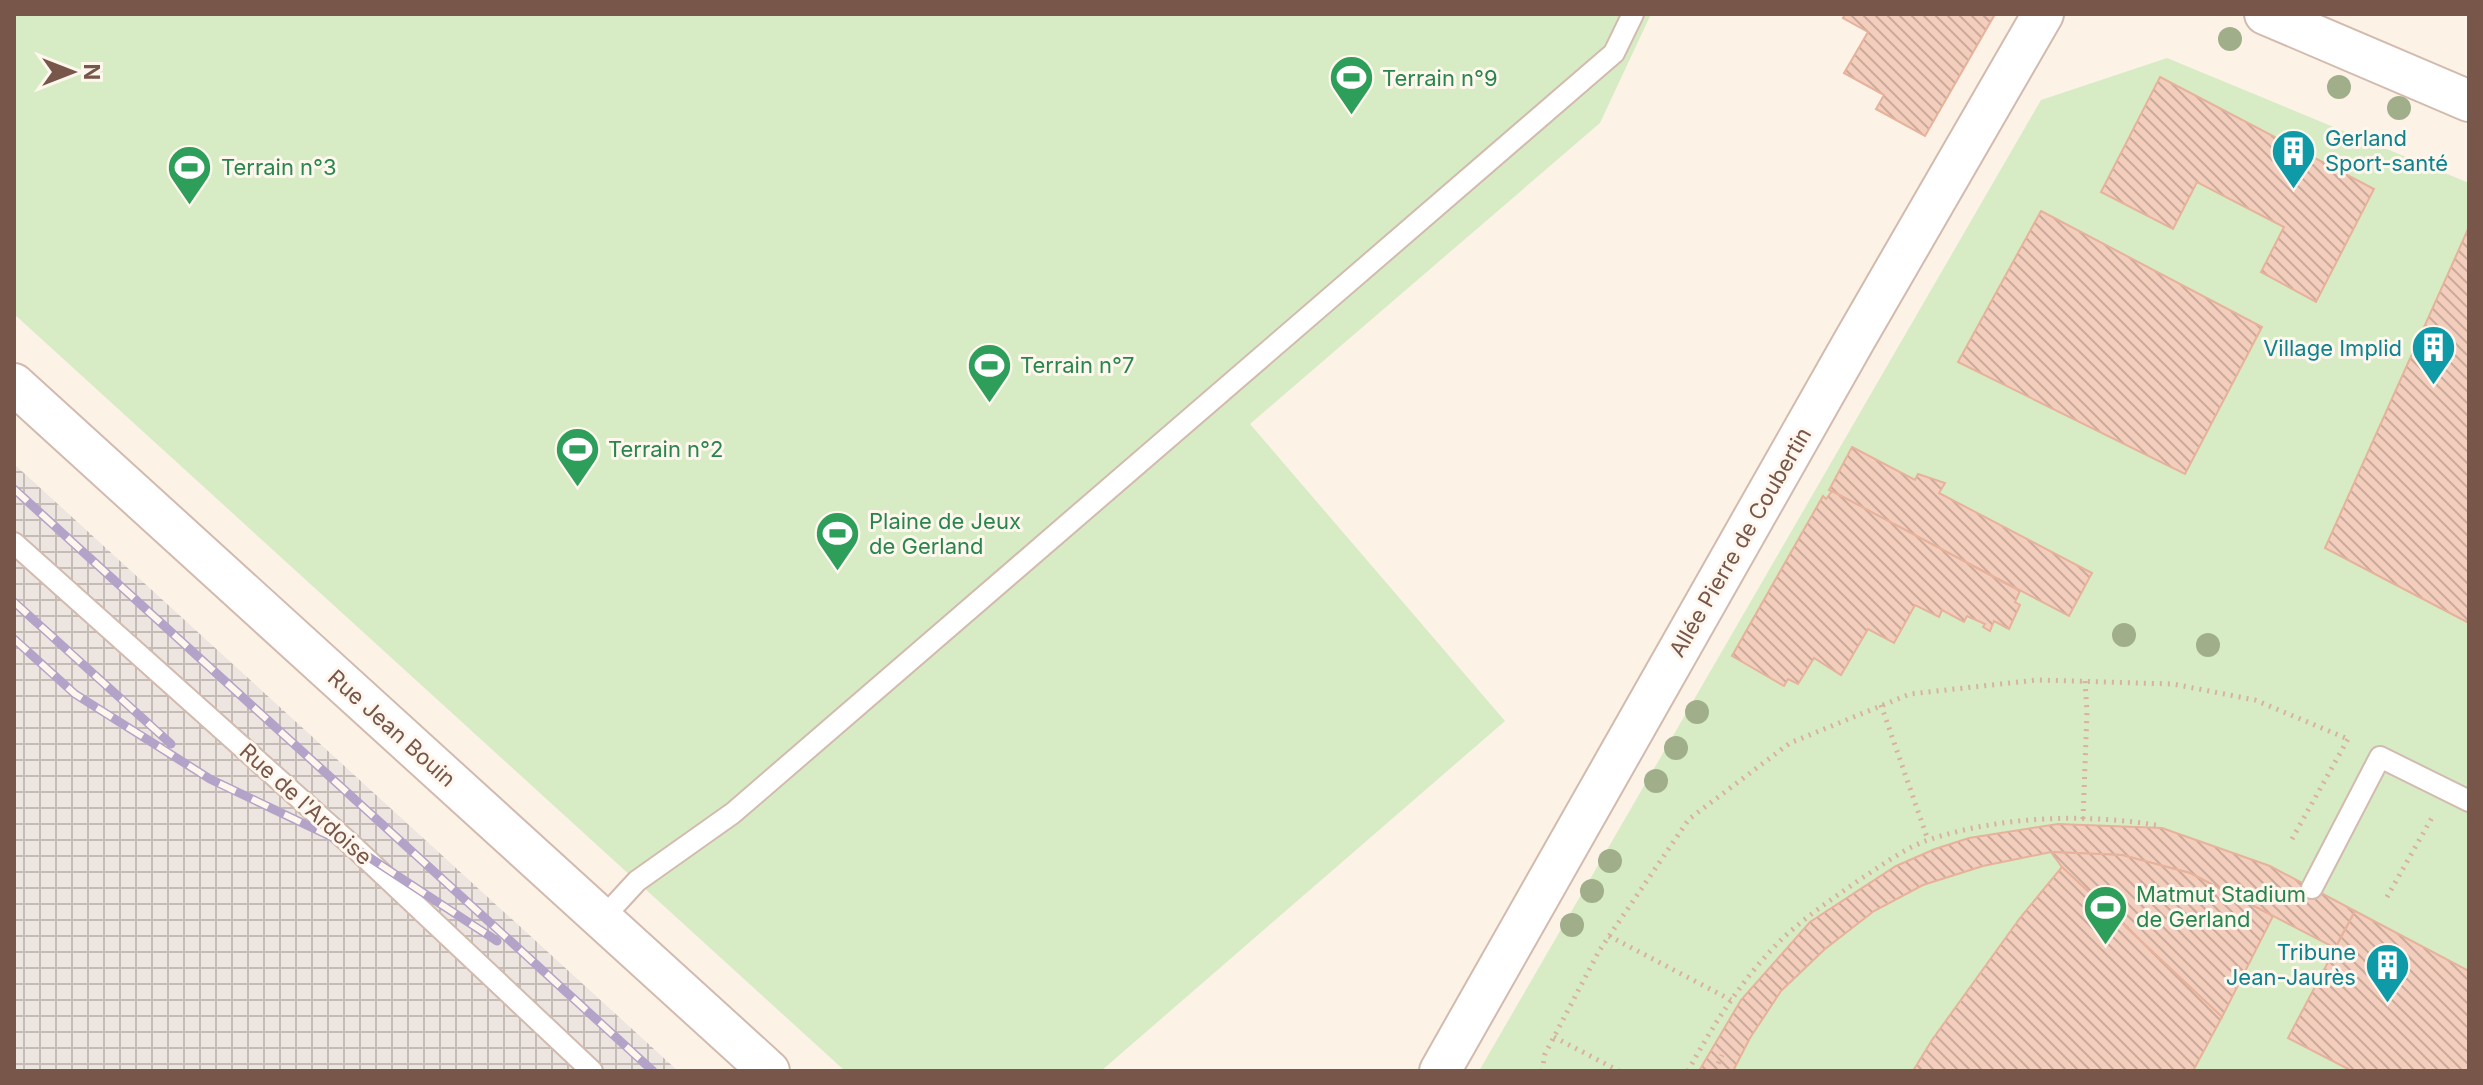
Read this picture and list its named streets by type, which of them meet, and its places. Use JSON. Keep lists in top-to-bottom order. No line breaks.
{"streets":{"street":["Allée Pierre de Coubertin","Rue Jean Bouin"],"lane":["Rue de l'Ardoise"]},"places":{"sports":["Terrain n°9","Terrain n°3","Terrain n°7","Terrain n°2","Plaine de Jeux de Gerland","Matmut Stadium de Gerland"],"building":["Gerland Sport-santé","Village Implid","Tribune Jean-Jaurès"]},"north":"right"}
